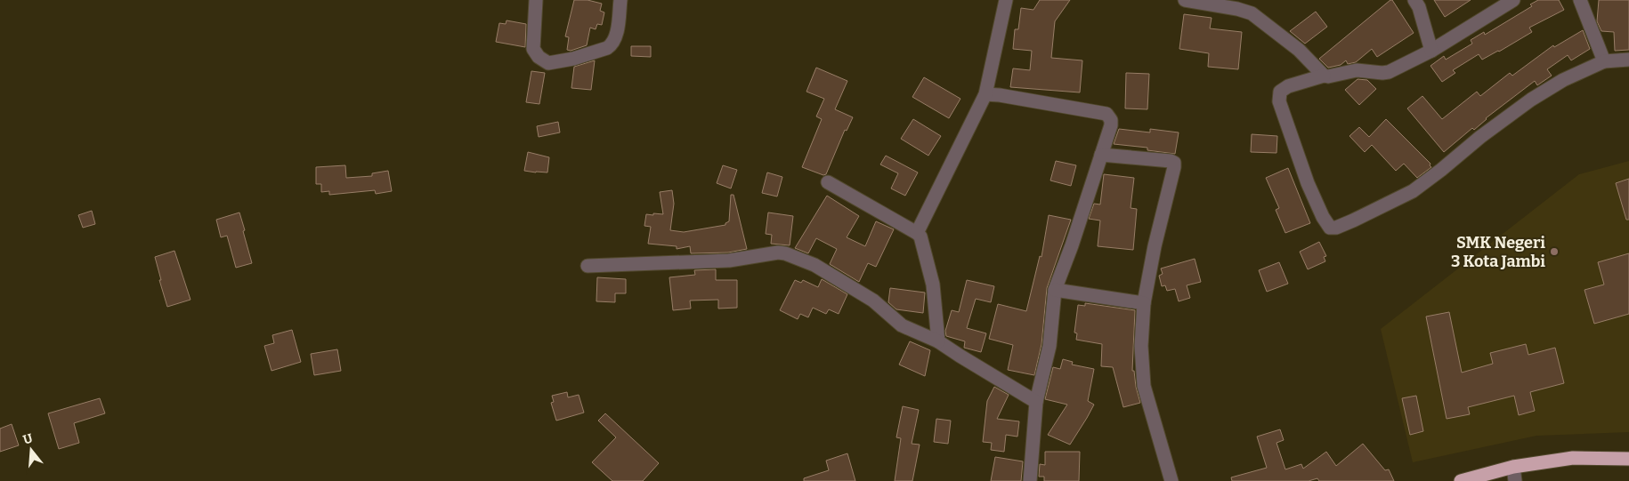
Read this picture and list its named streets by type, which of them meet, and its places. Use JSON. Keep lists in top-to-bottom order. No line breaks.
{"places":["SMK Negeri 3 Kota Jambi"],"north":"top"}
